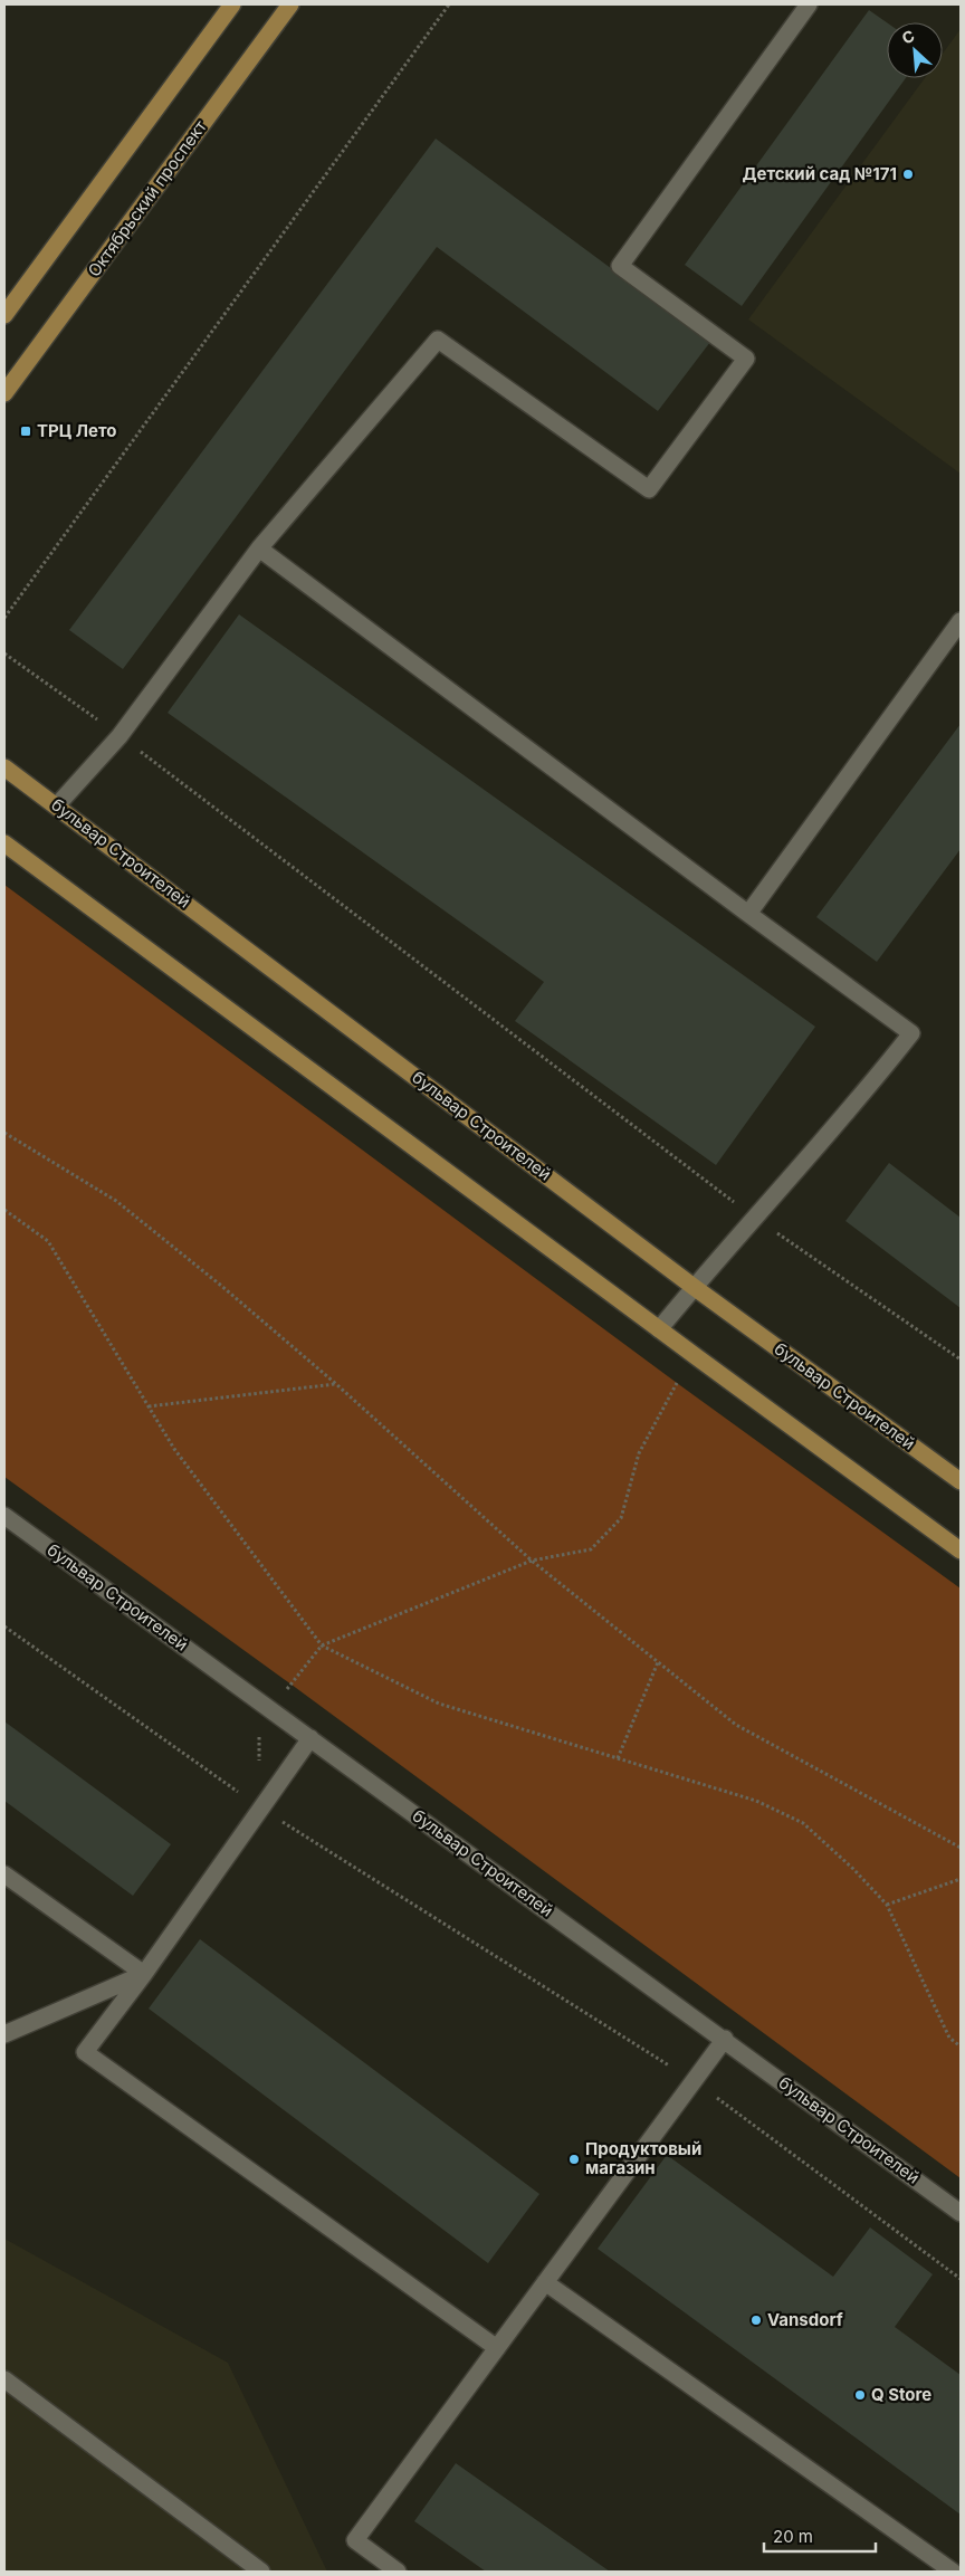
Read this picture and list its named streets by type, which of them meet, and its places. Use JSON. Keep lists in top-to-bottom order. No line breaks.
{"streets":{"main road":["Октябрьский проспект","бульвар Строителей"]},"places":{"other":["Детский сад №171","Продуктовый магазин","Vansdorf","Q Store"],"transit":["ТРЦ Лето"]},"scale_bar":"20 m","north":"top left"}
